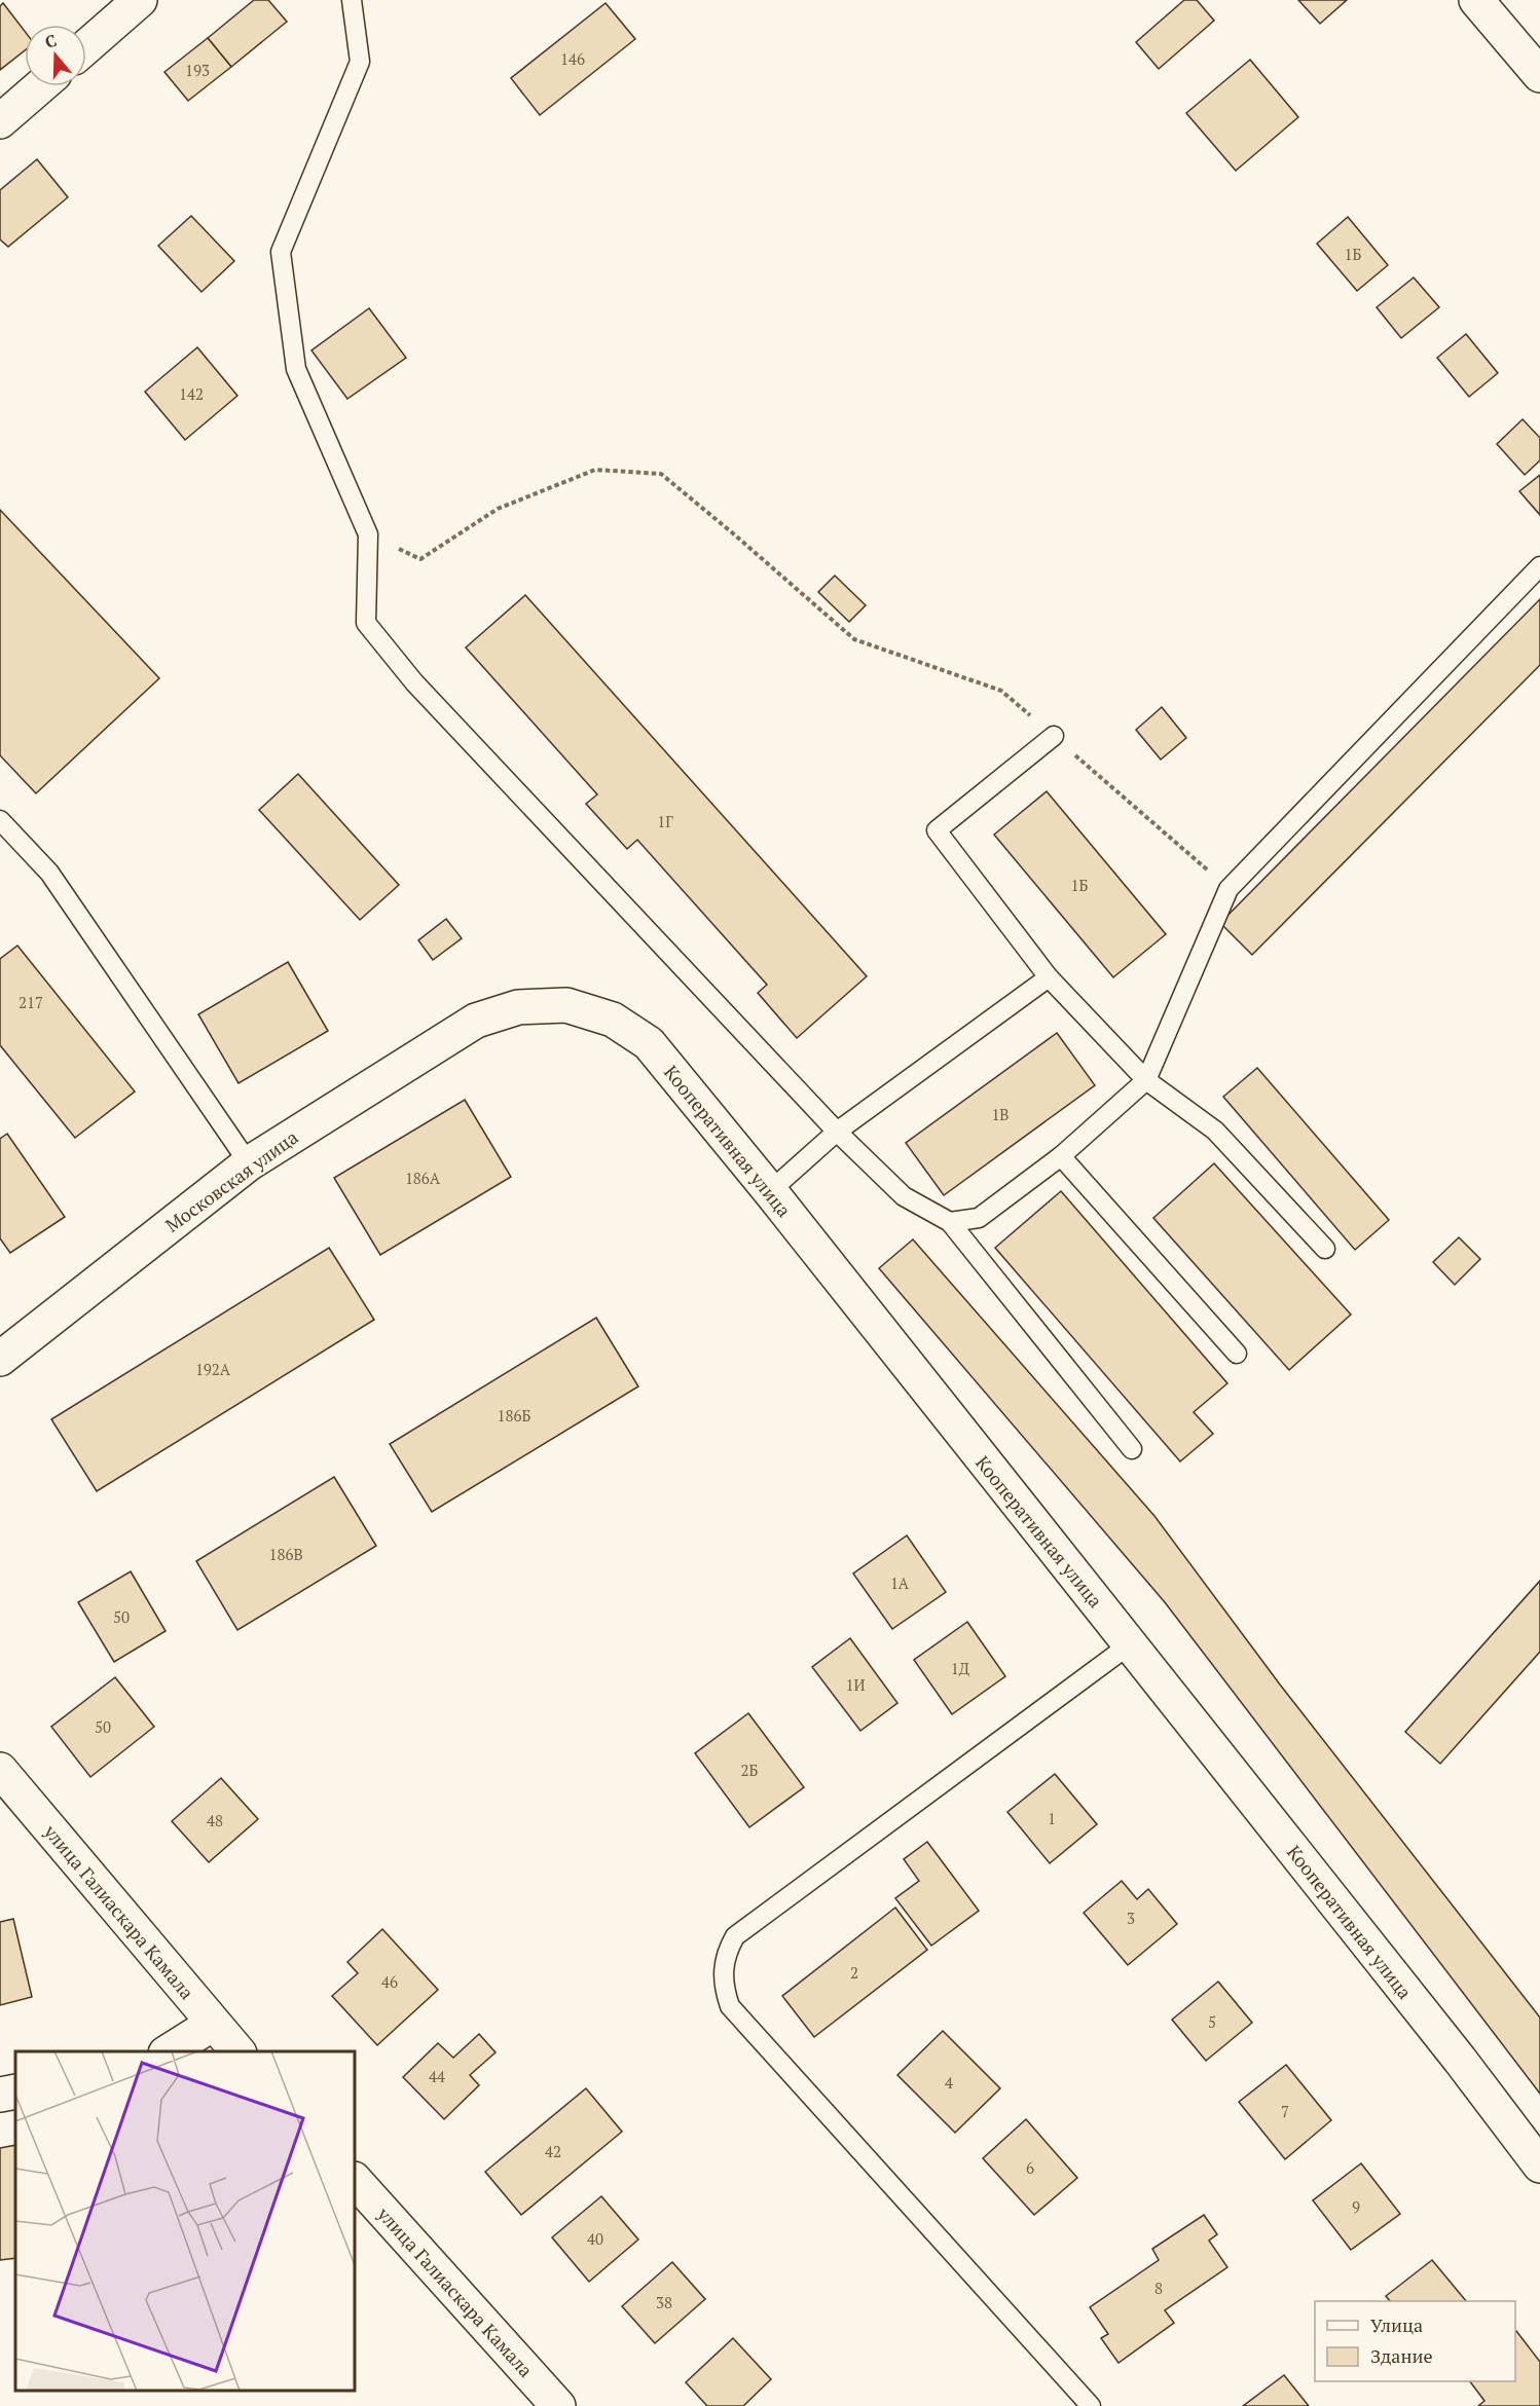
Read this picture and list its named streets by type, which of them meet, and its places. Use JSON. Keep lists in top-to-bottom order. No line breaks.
{"streets":{"street":["Кооперативная улица","Московская улица","улица Галиаскара Камала"]},"crossings":[["Кооперативная улица","Московская улица"]],"house_numbers":["146","193","1Б","142","1Г","1Б","217","1В","186А","192А","186Б","186В","1А","50","1Д","1И","50","2Б","1","48","3","2","46","5","44","4","7","42","6","9","40","8","38"],"legend":["Улица","Здание"],"north":"top"}
